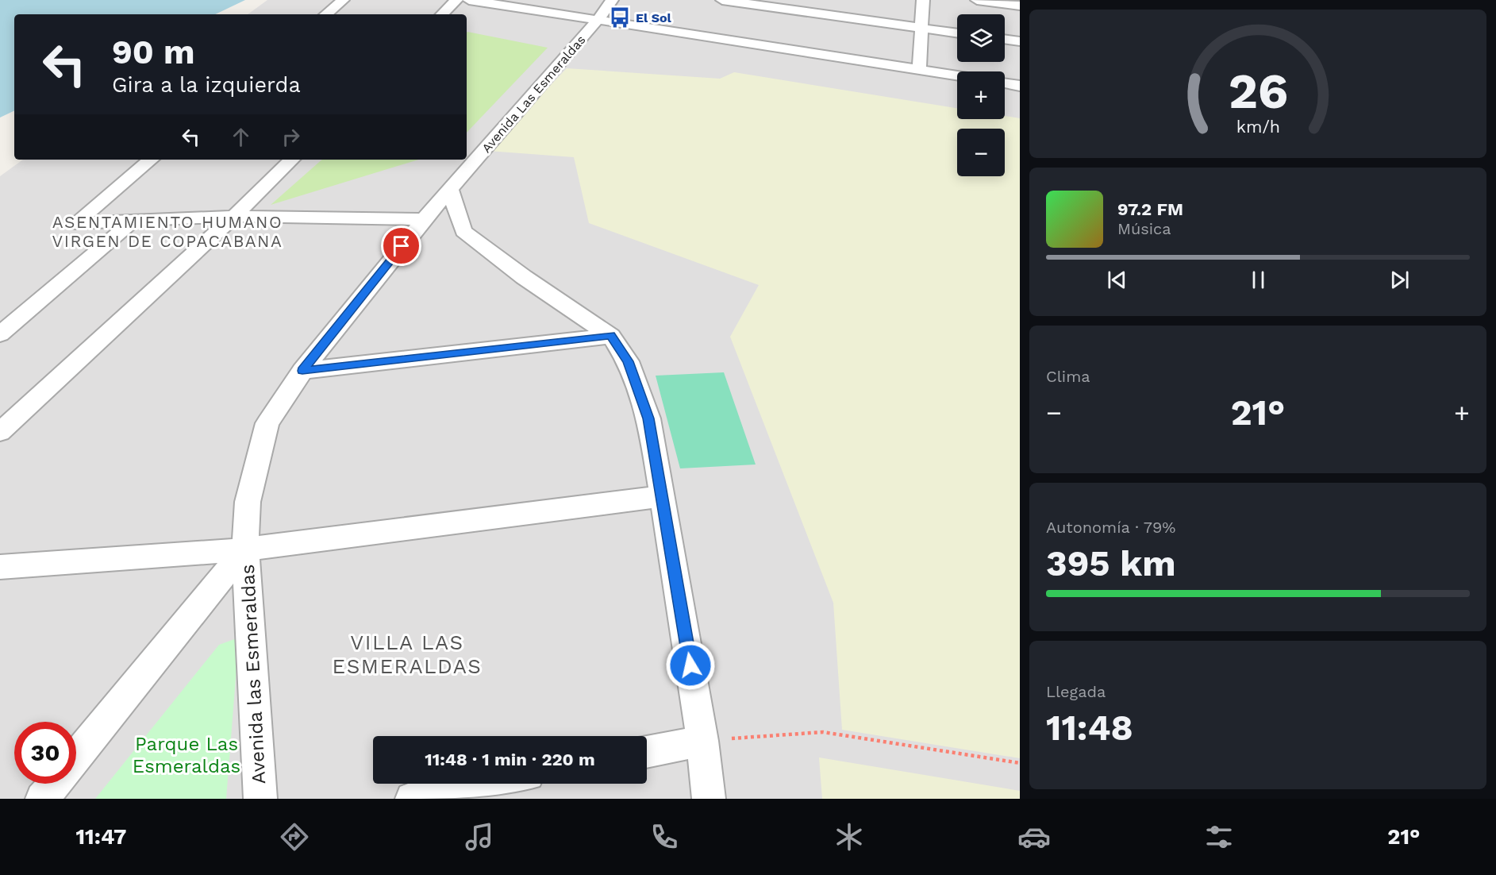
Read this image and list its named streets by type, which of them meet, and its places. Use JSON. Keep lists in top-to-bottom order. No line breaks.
{"streets":{"street":["Avenida Las Esmeraldas","Avenida las Esmeraldas"]},"crossings":[["Avenida Las Esmeraldas","Avenida las Esmeraldas"]],"districts":["ASENTAMIENTO HUMANO VIRGEN DE COPACABANA","VILLA LAS ESMERALDAS"],"parks":["Parque Las Esmeraldas"],"places":{"bus stop":["El Sol"]},"page":{"map_buttons":["+","−"],"turn":["90 m","Gira a la izquierda"],"song":["97.2 FM","Música"],"tile":["Clima",["Autonomía · 79%","395 km"],["Llegada","11:48"]],"heat":["−","21°","+"],"limit":"30","trip":"11:48 · 1 min · 220 m","tabs":["11:47","21°"],"gauge":["26","km/h"]}}
